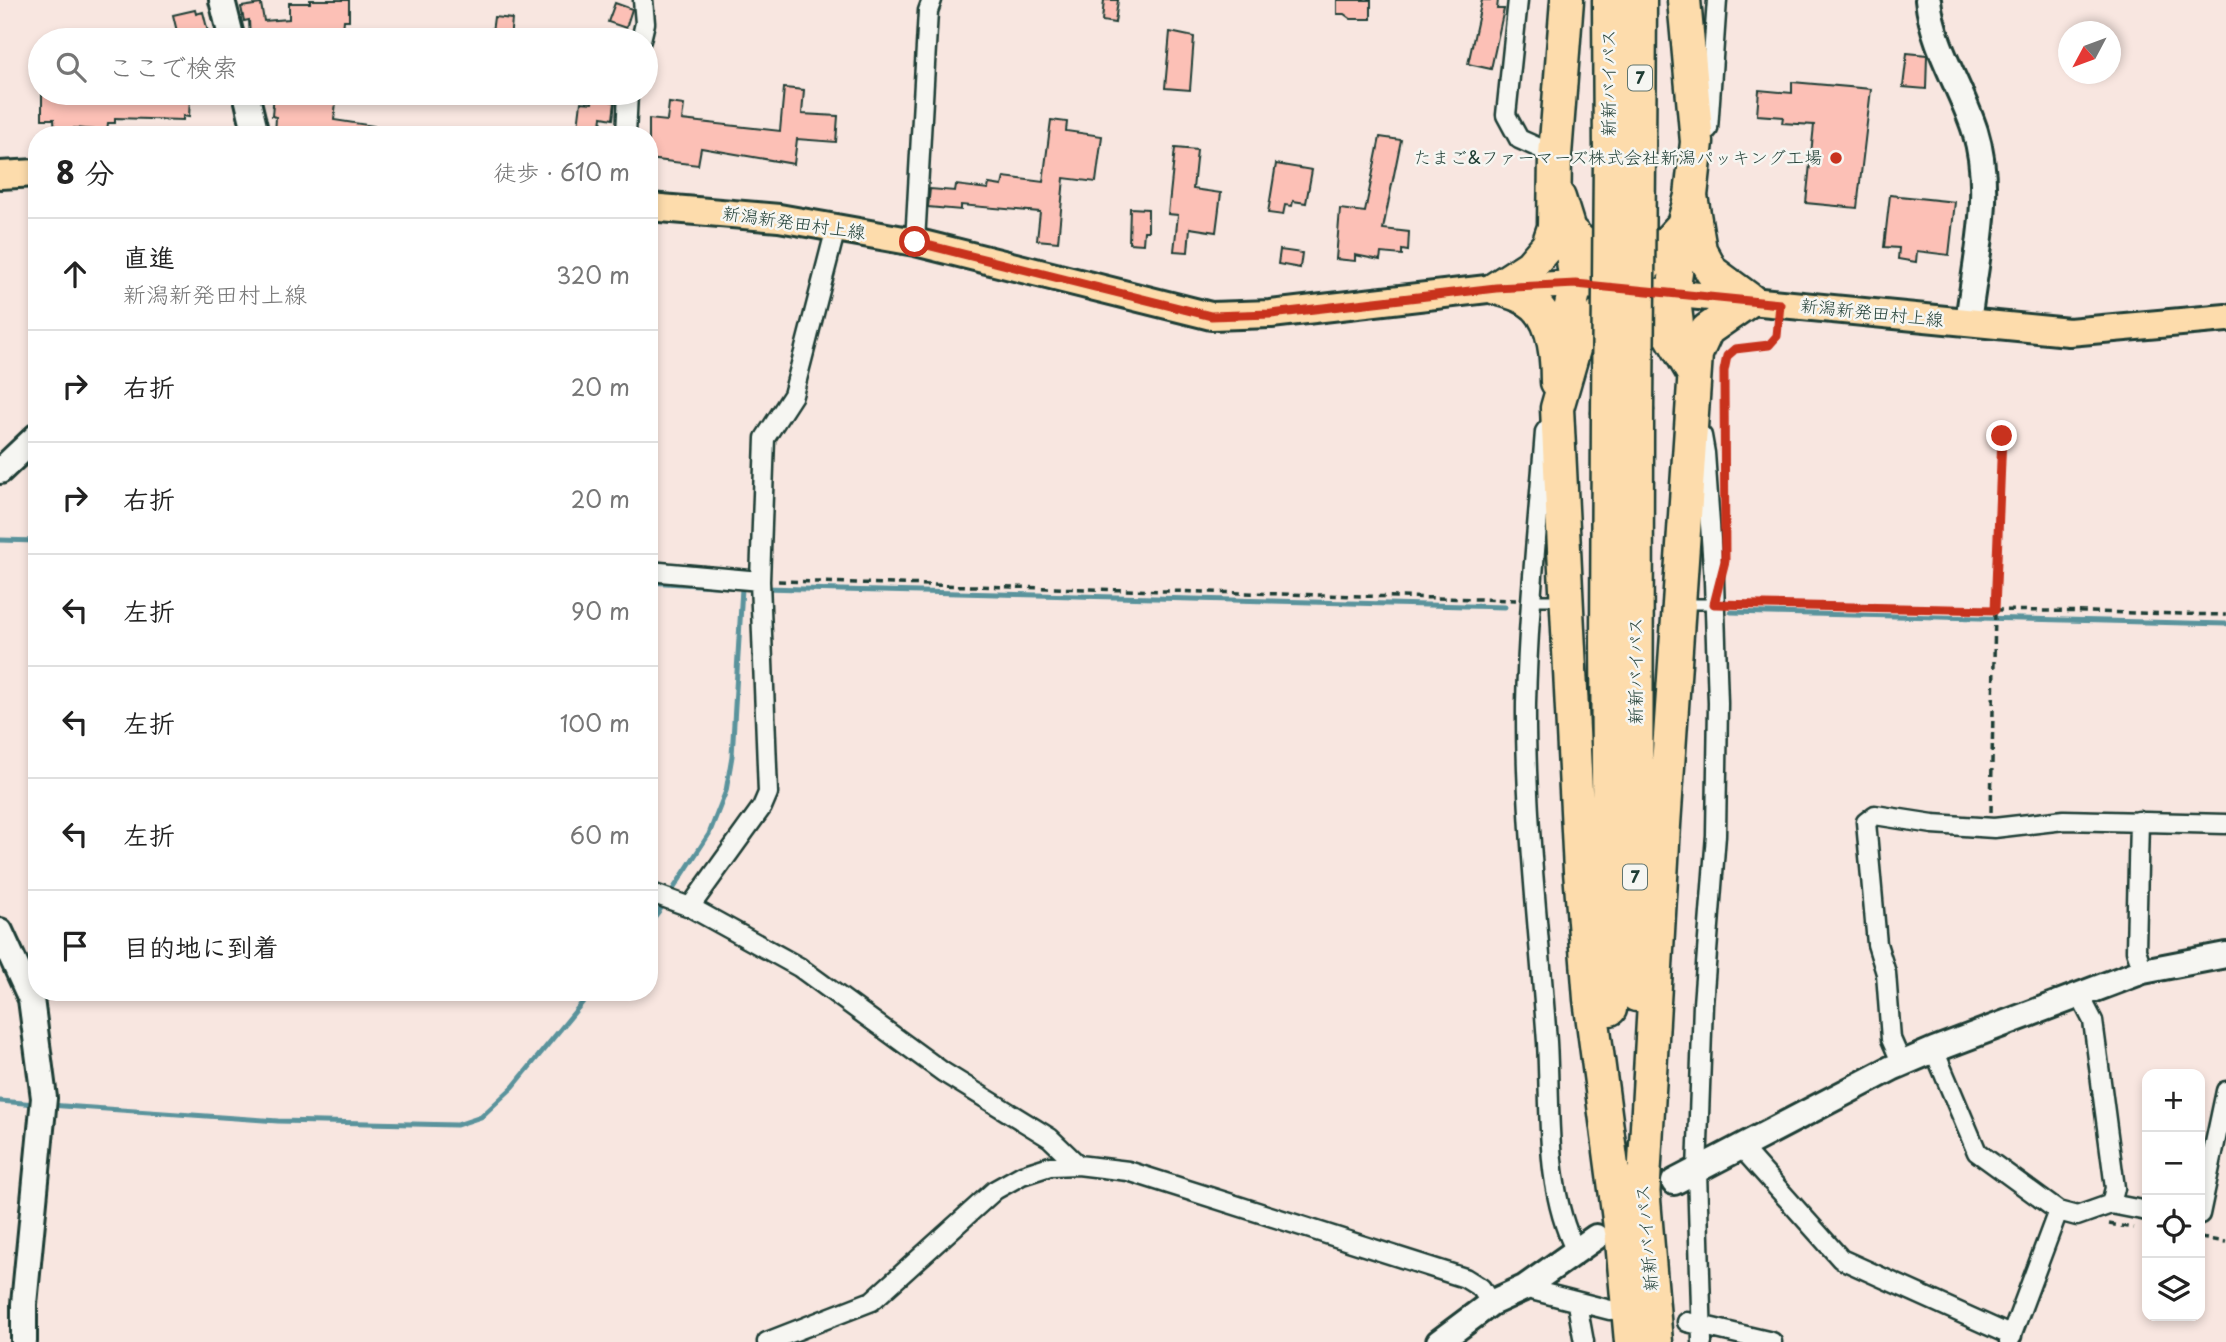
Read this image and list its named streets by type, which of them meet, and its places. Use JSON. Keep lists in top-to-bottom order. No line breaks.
{"streets":{"highway":["7","新新バイパス"],"main road":["新潟新発田村上線"]},"places":["たまご&ファーマーズ株式会社新潟パッキング工場"],"north":"bottom left","page":{"search":"ここで検索","heading":["8 分","徒歩 · 610 m"],"list":[["直進","新潟新発田村上線","320 m"],["右折","20 m"],["右折","20 m"],["左折","90 m"],["左折","100 m"],["左折","60 m"],"目的地に到着"],"map_buttons":["+","−"]}}
